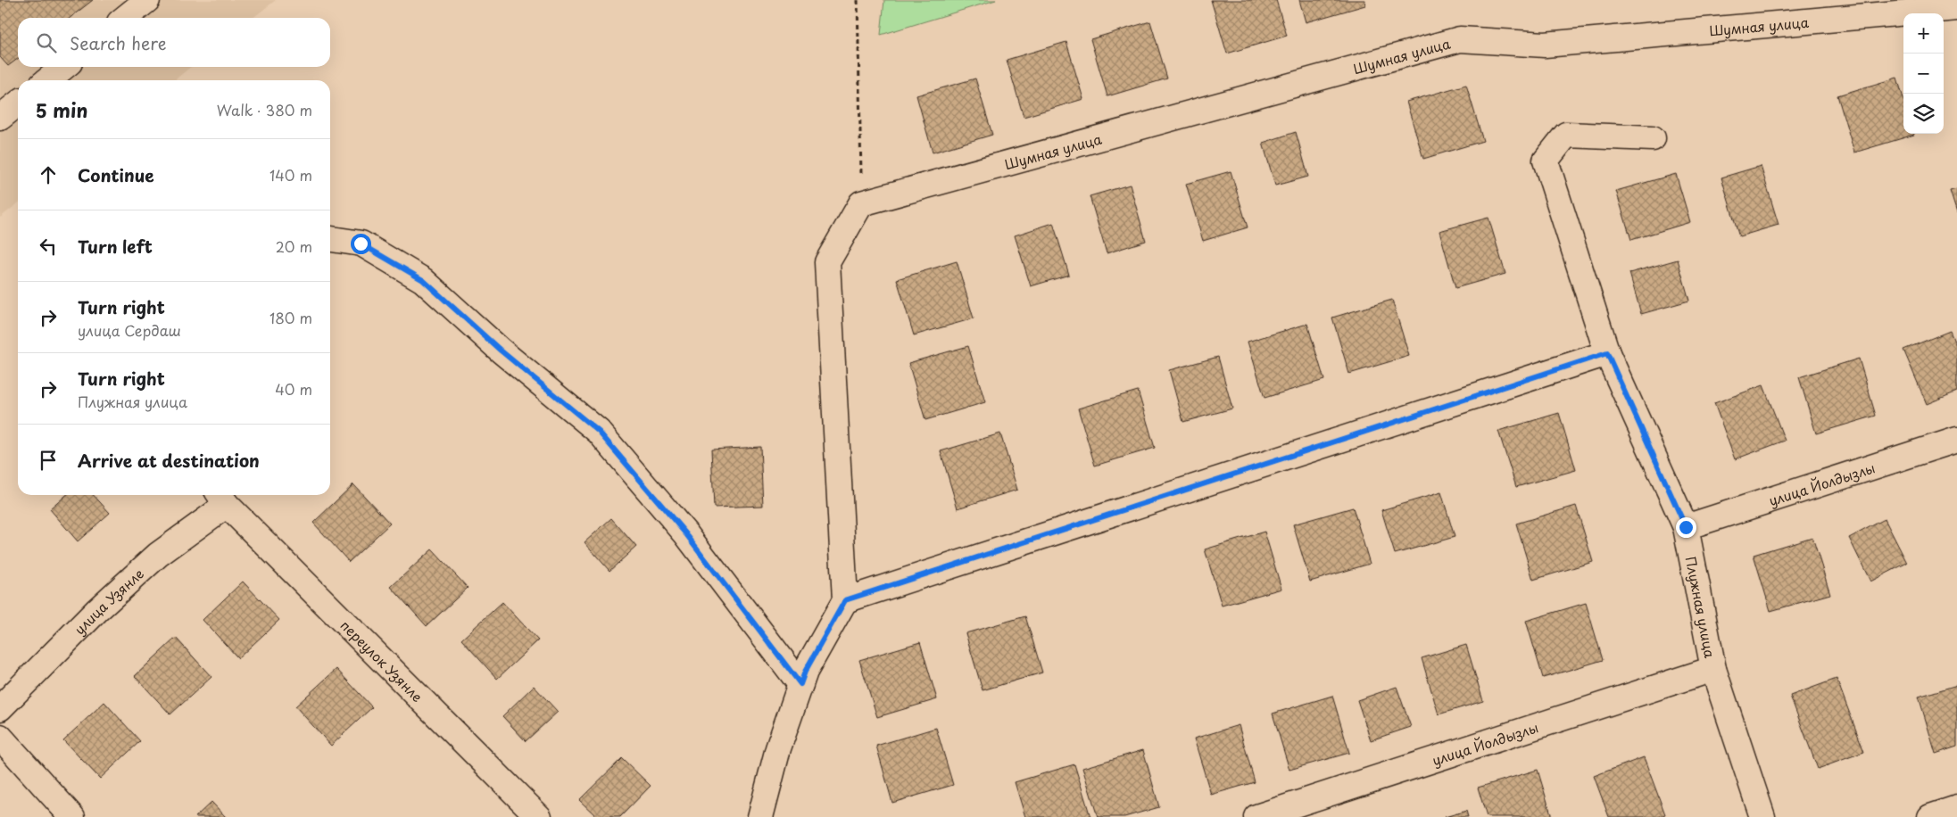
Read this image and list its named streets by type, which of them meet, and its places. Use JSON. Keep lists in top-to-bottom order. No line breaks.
{"streets":{"street":["Шумная улица","улица Йолдызлы","улица Узянле","Плужная улица","переулок Узянле"]},"crossings":[["улица Йолдызлы","Плужная улица"],["улица Узянле","переулок Узянле"]],"page":{"map_buttons":["+","−"],"search":"Search here","heading":["5 min","Walk · 380 m"],"list":[["Continue","140 m"],["Turn left","20 m"],["Turn right","улица Сердаш","180 m"],["Turn right","Плужная улица","40 m"],"Arrive at destination"]}}
